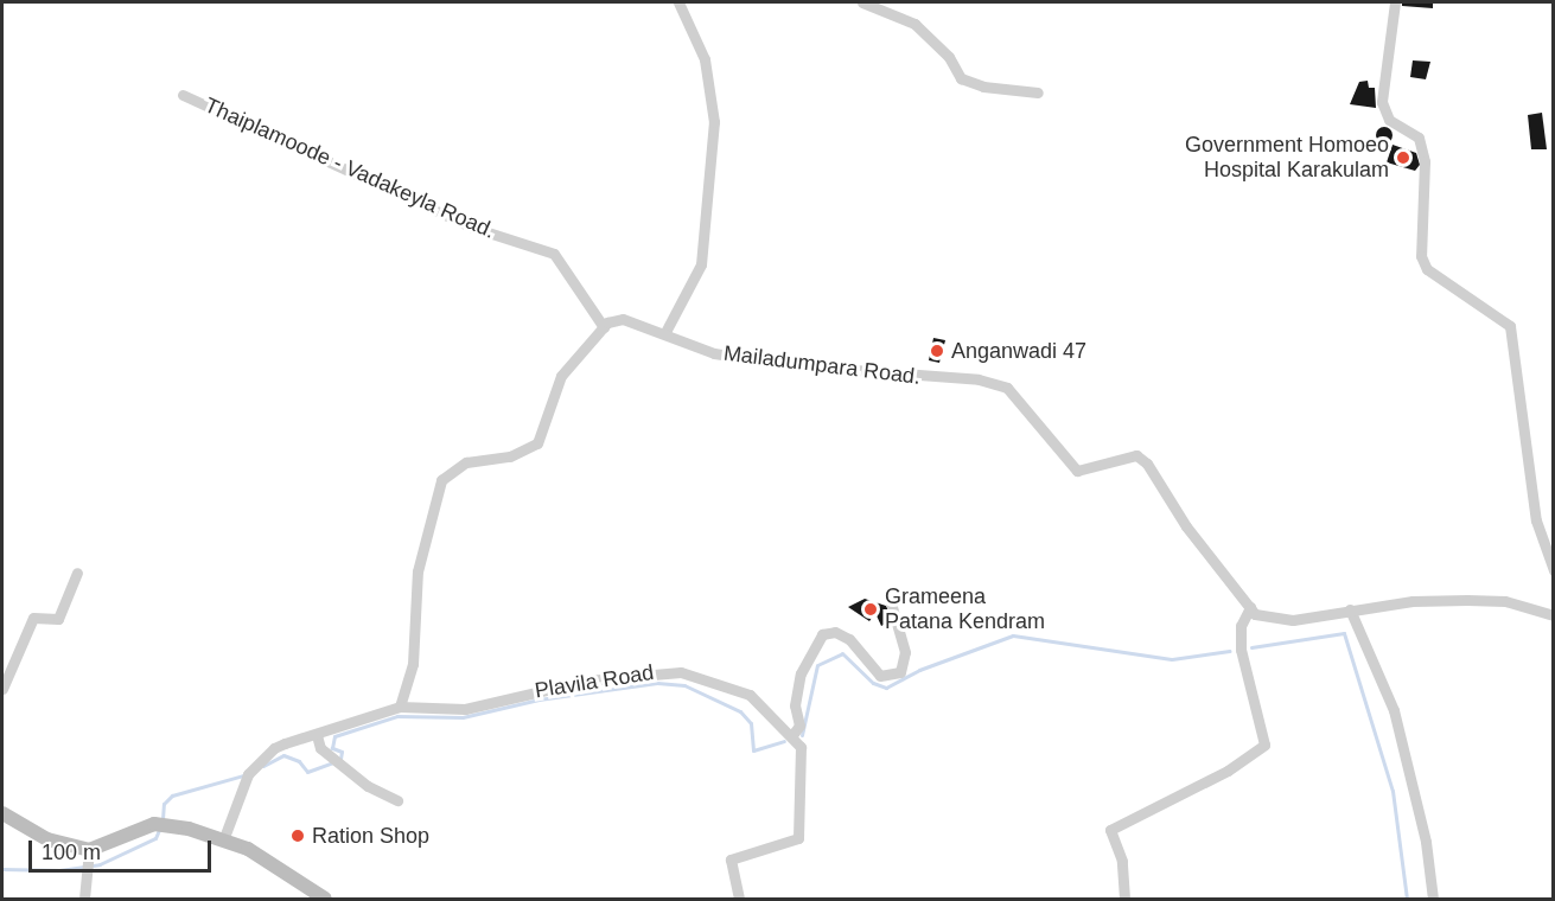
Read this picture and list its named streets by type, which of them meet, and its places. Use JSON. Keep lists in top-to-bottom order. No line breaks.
{"streets":{"street":["Thaiplamoode - Vadakeyla Road.","Mailadumpara Road.","Plavila Road"]},"crossings":[["Thaiplamoode - Vadakeyla Road.","Mailadumpara Road."]],"places":["Government Homoeo Hospital Karakulam","Anganwadi 47","Grameena Patana Kendram","Ration Shop"],"scale_bar":"100 m"}
